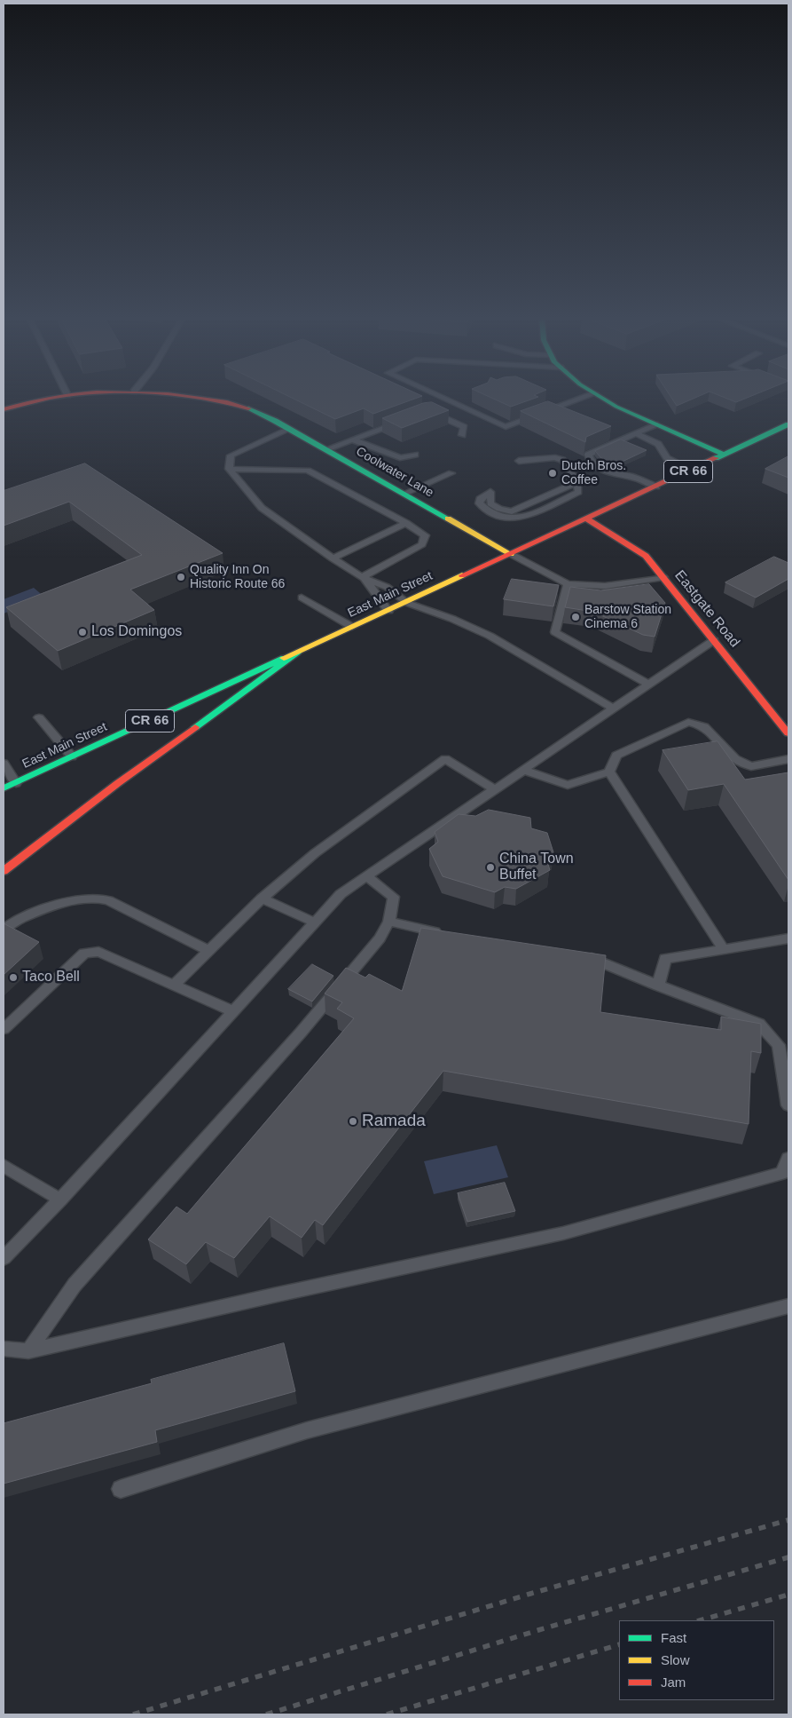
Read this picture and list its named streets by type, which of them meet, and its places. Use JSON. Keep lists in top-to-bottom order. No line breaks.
{"streets":{"main road":["CR 66","Coolwater Lane","East Main Street","Eastgate Road"]},"crossings":[["Coolwater Lane","East Main Street"],["East Main Street","Eastgate Road"]],"places":["Dutch Bros. Coffee","Quality Inn On Historic Route 66","Barstow Station Cinema 6","Los Domingos","China Town Buffet","Taco Bell","Ramada"],"legend":["Fast","Slow","Jam"]}
